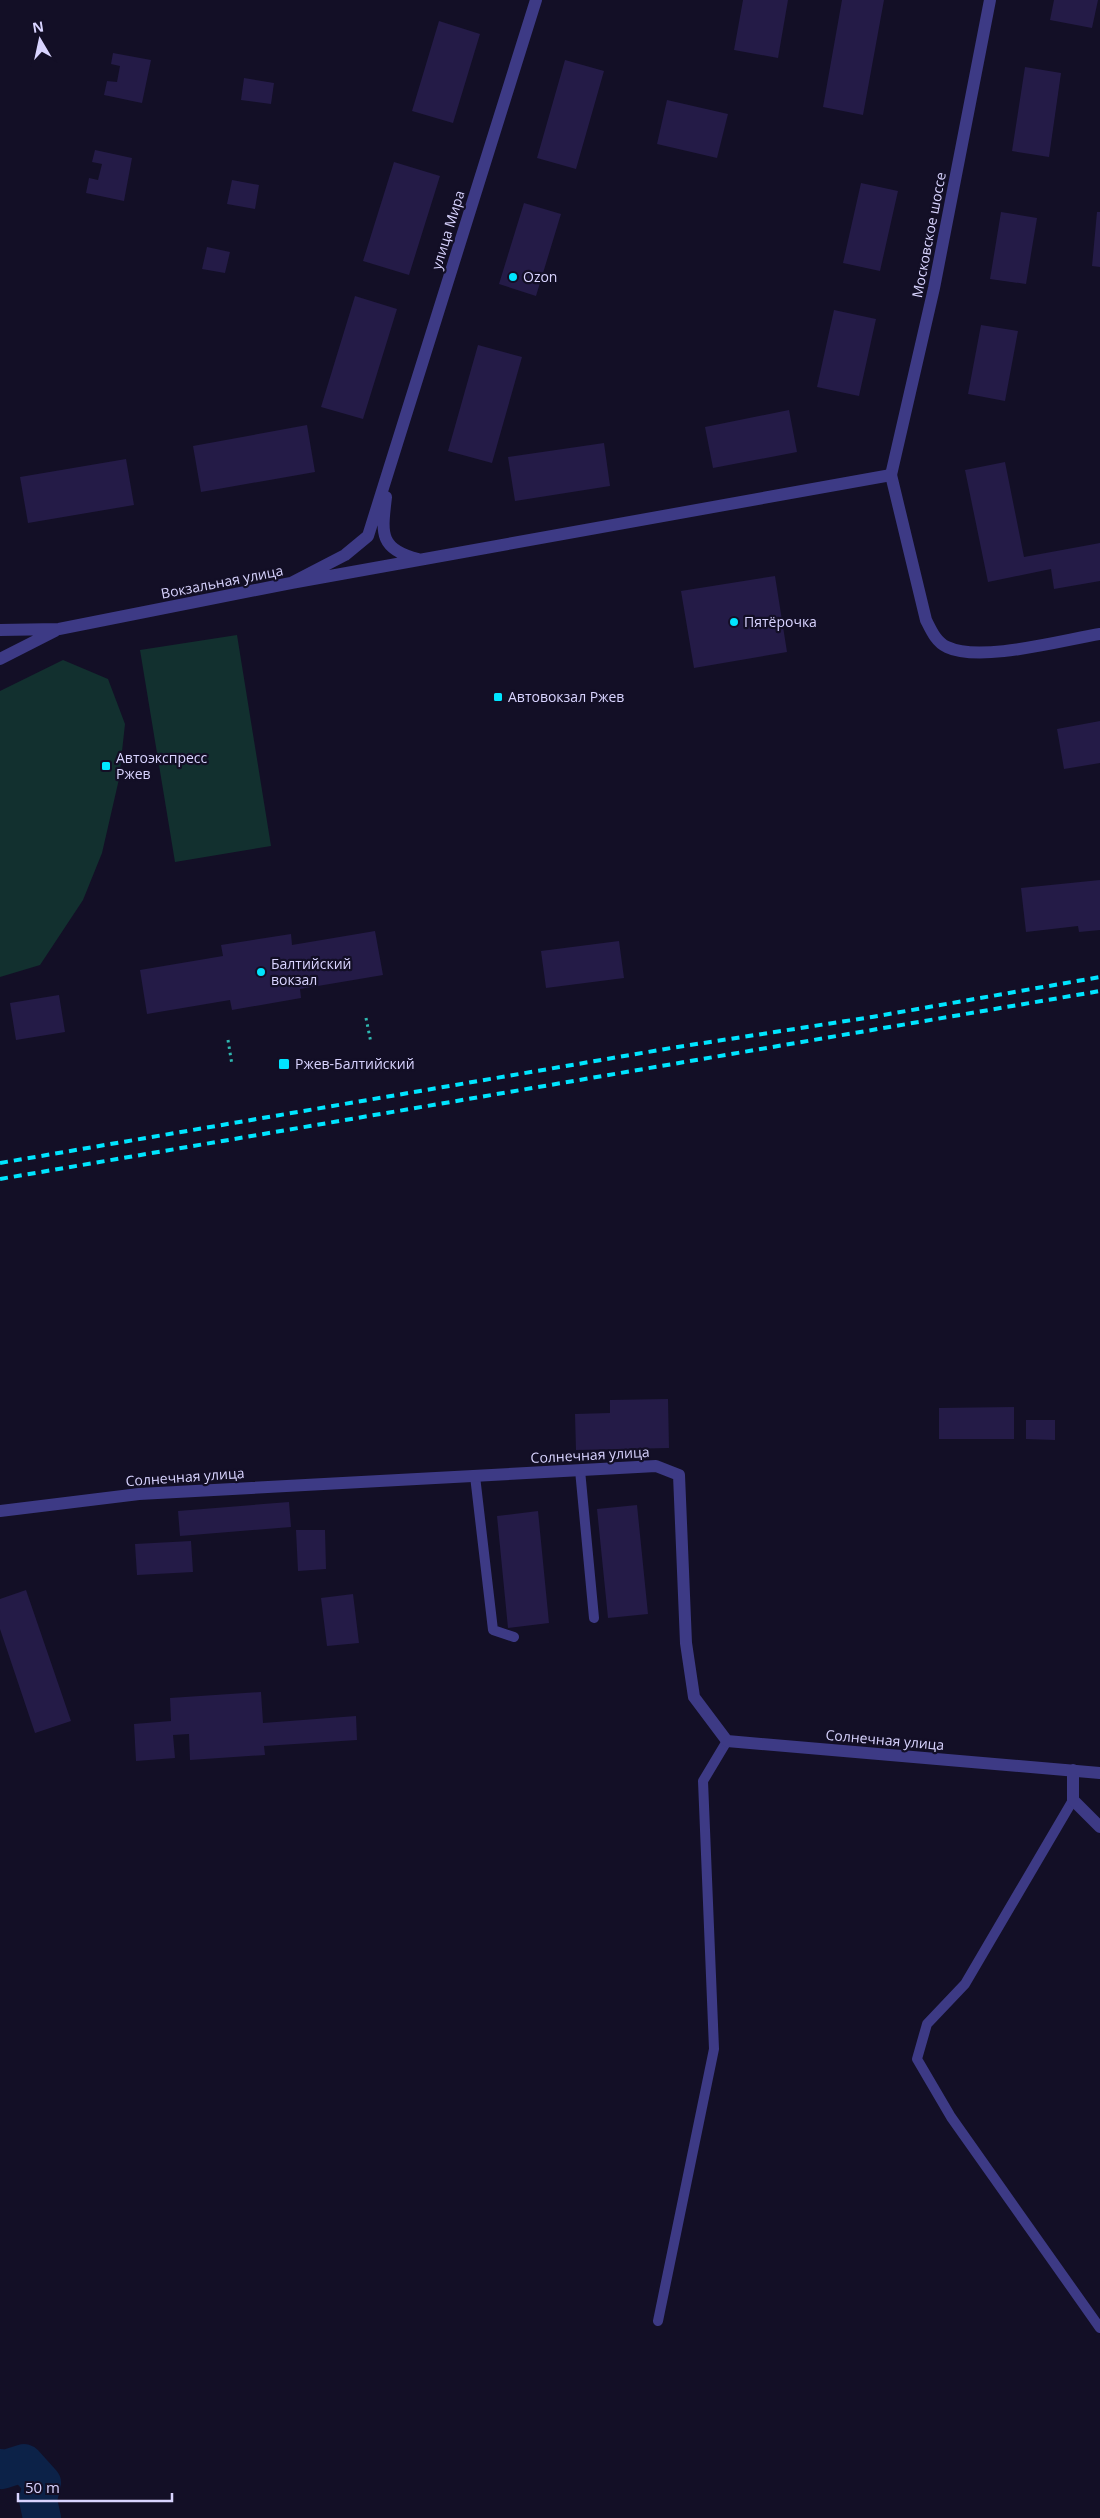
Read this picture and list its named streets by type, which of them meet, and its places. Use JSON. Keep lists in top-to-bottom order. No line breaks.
{"streets":{"street":["улица Мира","Московское шоссе","Вокзальная улица","Солнечная улица"]},"crossings":[["улица Мира","Вокзальная улица"]],"places":{"other":["Ozon","Пятёрочка","Балтийский вокзал"],"transit":["Автовокзал Ржев","Автоэкспресс Ржев","Ржев-Балтийский"]},"scale_bar":"50 m","north":"top"}
